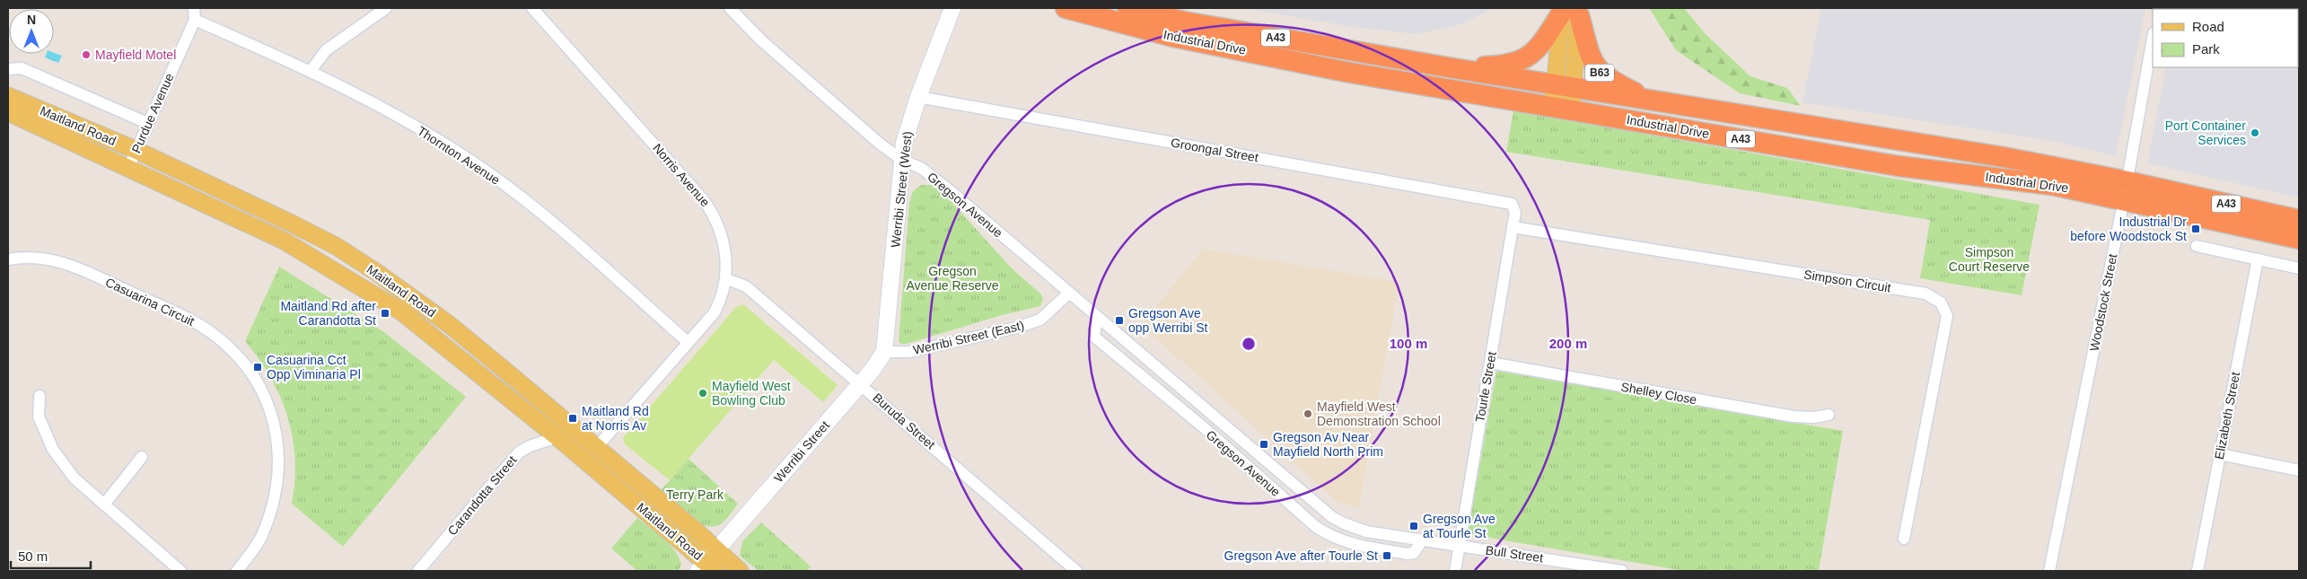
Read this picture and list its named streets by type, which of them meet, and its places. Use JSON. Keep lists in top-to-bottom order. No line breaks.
{"streets":{"highway":["A43","Industrial Drive","B63"],"main road":["Maitland Road","Werribi Street (West)","Werribi Street"],"street":["Purdue Avenue","Groongal Street","Thornton Avenue","Norris Avenue","Gregson Avenue","Simpson Circuit","Casuarina Circuit","Woodstock Street","Werribi Street (East)","Tourle Street","Shelley Close","Elizabeth Street","Buruda Street","Carandotta Street","Bull Street"]},"crossings":[["Industrial Drive","B63"],["Industrial Drive","Woodstock Street"],["Purdue Avenue","Maitland Road"],["Purdue Avenue","Thornton Avenue"],["Maitland Road","Norris Avenue"],["Maitland Road","Werribi Street"],["Maitland Road","Carandotta Street"],["Groongal Street","Werribi Street (West)"],["Groongal Street","Tourle Street"],["Thornton Avenue","Norris Avenue"],["Norris Avenue","Buruda Street"],["Werribi Street (West)","Gregson Avenue"],["Werribi Street (West)","Werribi Street (East)"],["Werribi Street (West)","Werribi Street"],["Gregson Avenue","Werribi Street (East)"],["Gregson Avenue","Tourle Street"],["Gregson Avenue","Bull Street"],["Simpson Circuit","Tourle Street"],["Werribi Street (East)","Werribi Street"],["Tourle Street","Shelley Close"],["Tourle Street","Bull Street"],["Buruda Street","Werribi Street"]],"parks":["Simpson Court Reserve","Gregson Avenue Reserve","Terry Park"],"places":{"other":["Mayfield Motel","Port Container Services","Mayfield West Bowling Club","Mayfield West Demonstration School"],"transit":["Industrial Dr before Woodstock St","Maitland Rd after Carandotta St","Gregson Ave opp Werribi St","Casuarina Cct Opp Viminaria Pl","Maitland Rd at Norris Av","Gregson Av Near Mayfield North Prim","Gregson Ave at Tourle St","Gregson Ave after Tourle St"]},"legend":["Road","Park"],"scale_bar":"50 m","north":"top","rings":["100 m","200 m"]}
